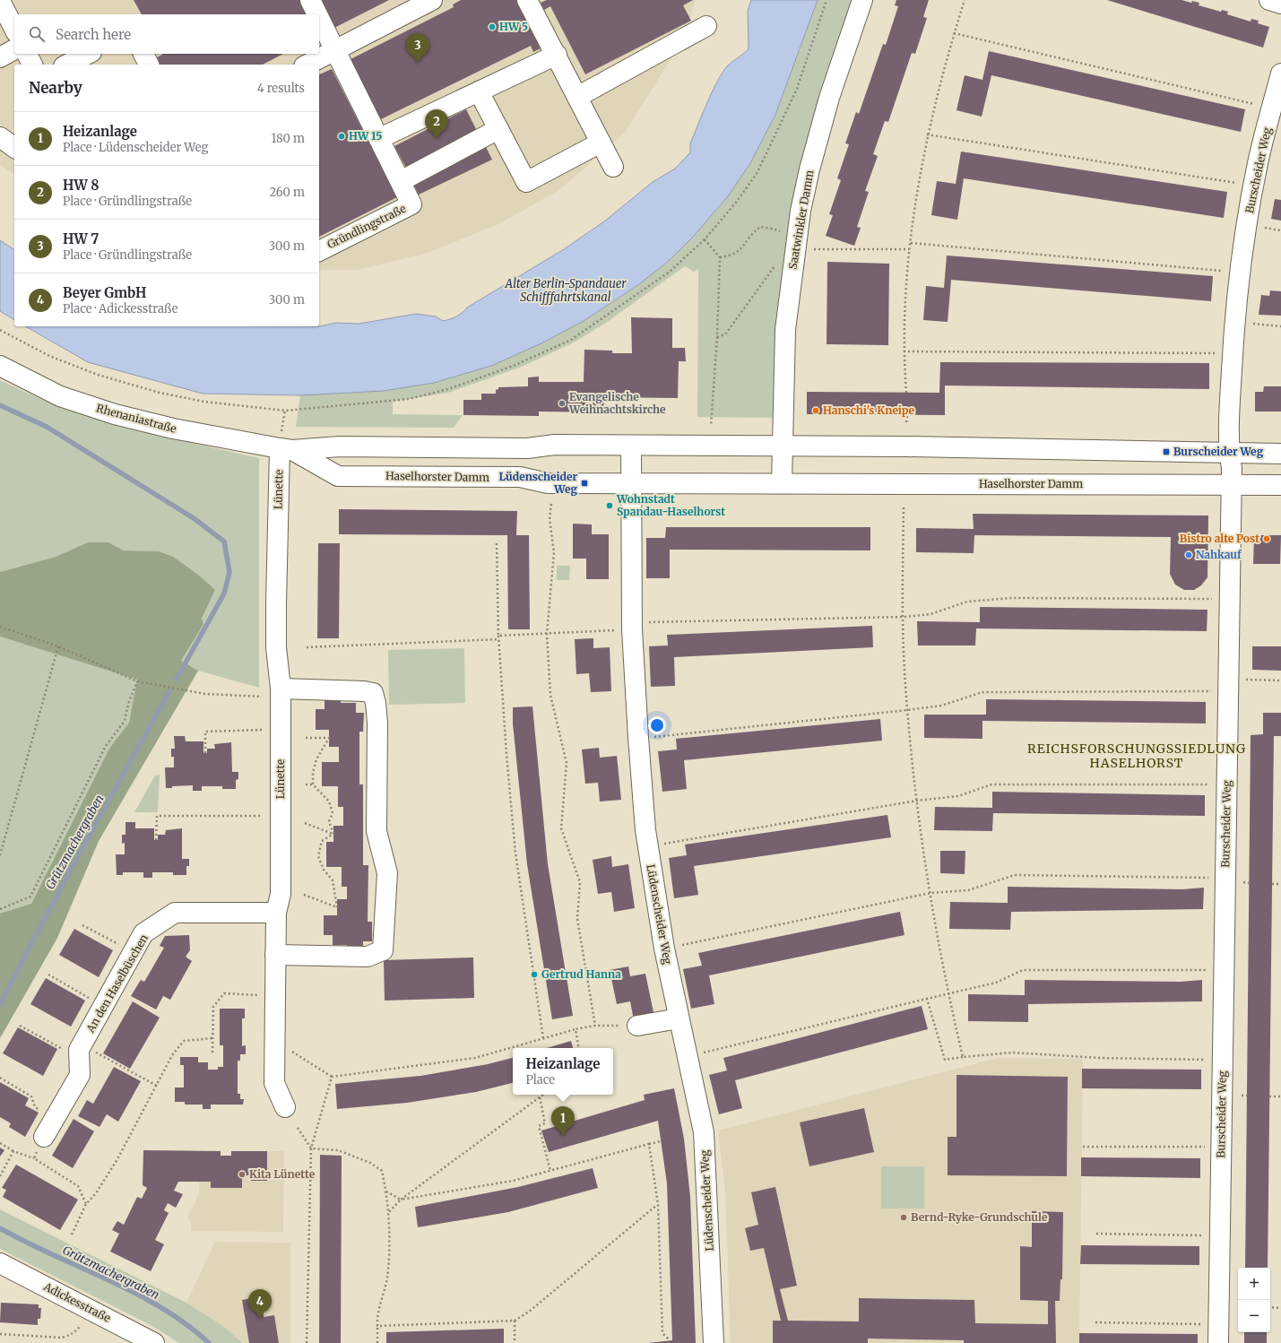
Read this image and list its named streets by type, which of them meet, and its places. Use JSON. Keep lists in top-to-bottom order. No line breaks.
{"streets":{"street":["Burscheider Weg","Saatwinkler Damm","Gründlingstraße","Rhenaniastraße","Haselhorster Damm","Lünette","Lüdenscheider Weg","An den Haselbüschen","Adickesstraße"]},"crossings":[["Burscheider Weg","Haselhorster Damm"],["Rhenaniastraße","Haselhorster Damm"],["Rhenaniastraße","Lünette"],["Haselhorster Damm","Lünette"],["Haselhorster Damm","Lüdenscheider Weg"],["Lünette","An den Haselbüschen"]],"districts":["REICHSFORSCHUNGSSIEDLUNG HASELHORST"],"water":["Alter Berlin-Spandauer Schifffahrtskanal","Grützmachergraben"],"places":{"other":["HW 5","HW 15","Evangelische Weihnachtskirche","Hanschi's Kneipe","Wohnstadt Spandau-Haselhorst","Bistro alte Post","Nahkauf","Gertrud Hanna","Kita Lünette","Bernd-Ryke-Grundschule"],"transit":["Burscheider Weg","Lüdenscheider Weg"]},"page":{"search":"Search here","pins":["3","2","1","4"],"heading":["Nearby","4 results"],"list":[{"mark":"1","name":"Heizanlage","note":"Place · Lüdenscheider Weg","value":"180 m"},{"mark":"2","name":"HW 8","note":"Place · Gründlingstraße","value":"260 m"},{"mark":"3","name":"HW 7","note":"Place · Gründlingstraße","value":"300 m"},{"mark":"4","name":"Beyer GmbH","note":"Place · Adickesstraße","value":"300 m"}],"popup":["Heizanlage","Place"],"map_buttons":["+","−"]}}
